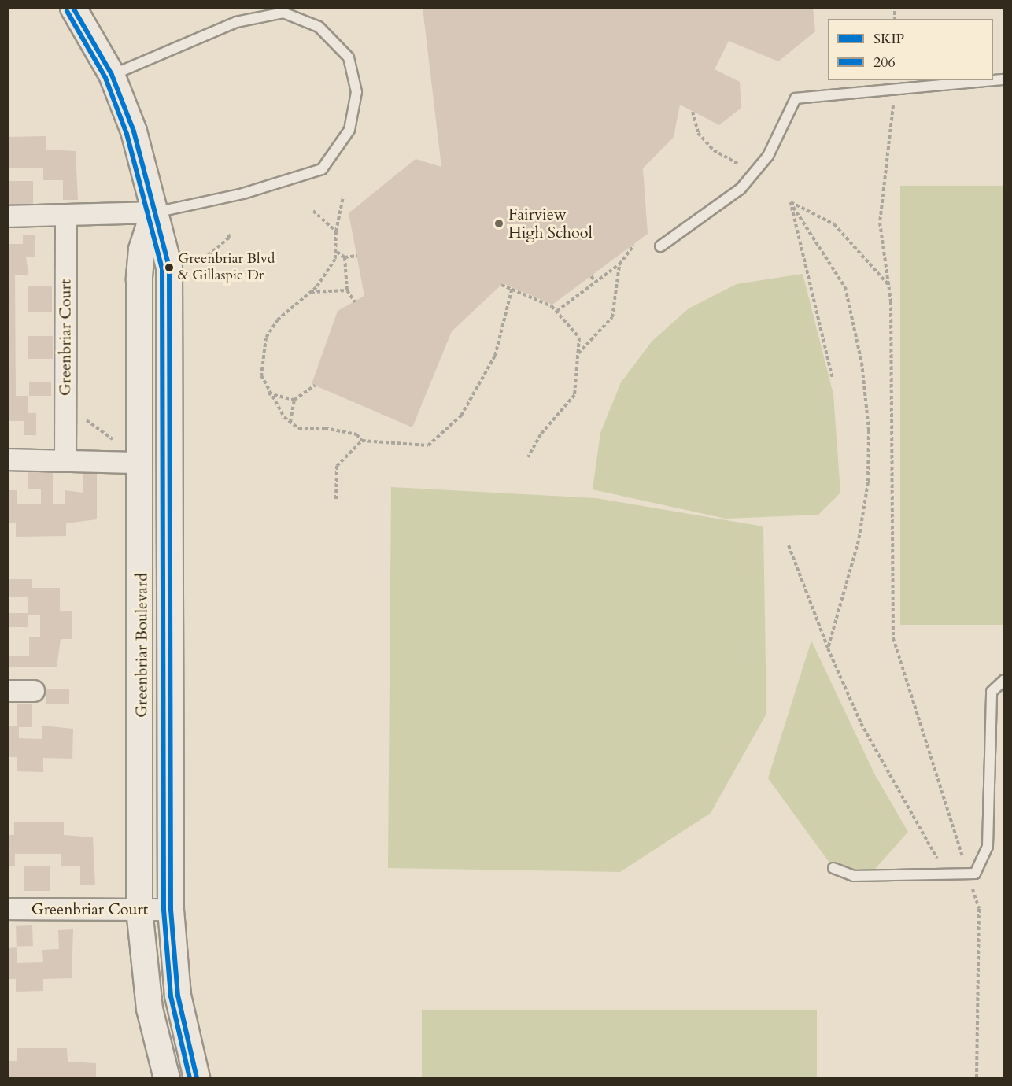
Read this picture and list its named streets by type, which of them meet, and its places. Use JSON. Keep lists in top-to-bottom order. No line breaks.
{"streets":{"street":["Greenbriar Court","Greenbriar Boulevard"]},"crossings":[["Greenbriar Court","Greenbriar Boulevard"]],"places":["Fairview High School","Greenbriar Blvd & Gillaspie Dr"],"lines":["transit line SKIP","transit line 206"],"legend":["SKIP","206"]}
